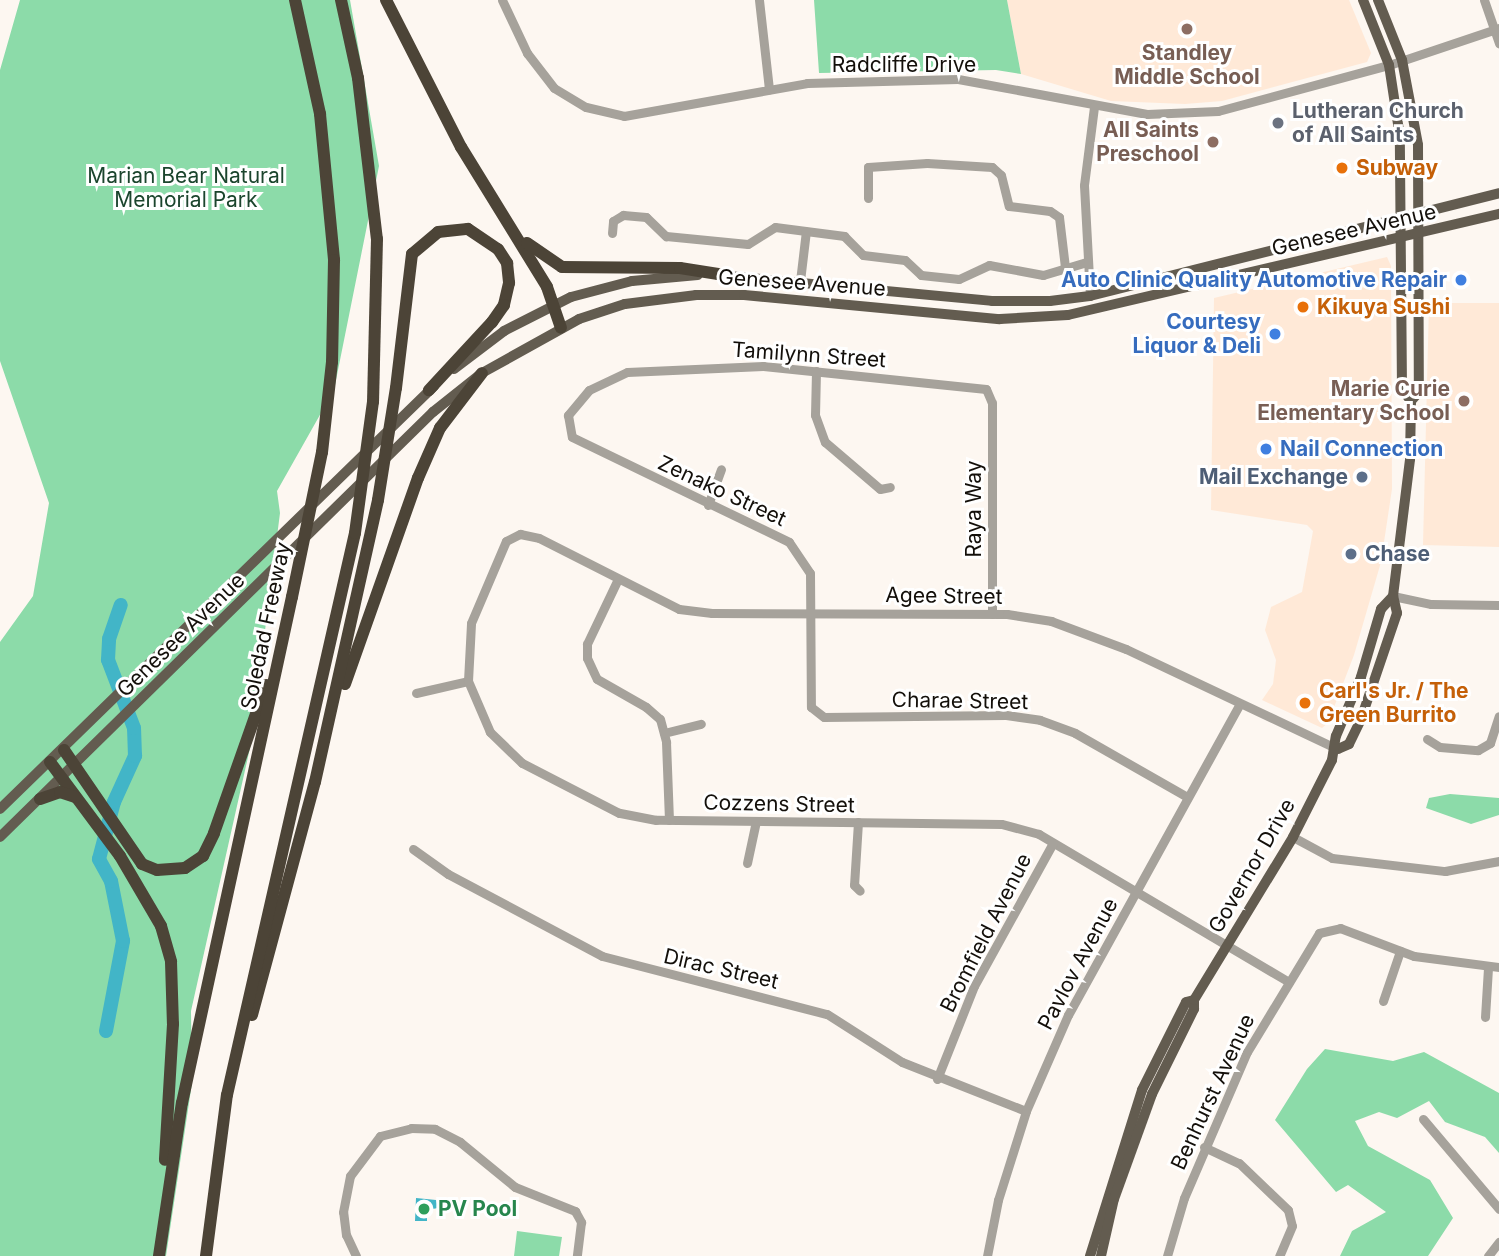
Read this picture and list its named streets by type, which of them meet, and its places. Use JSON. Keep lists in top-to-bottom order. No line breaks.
{"streets":{"highway":["Soledad Freeway"],"main road":["Genesee Avenue","Governor Drive"],"street":["Radcliffe Drive","Tamilynn Street","Zenako Street","Raya Way","Agee Street","Charae Street","Cozzens Street","Bromfield Avenue","Pavlov Avenue","Dirac Street","Benhurst Avenue"]},"crossings":[["Radcliffe Drive","Governor Drive"],["Genesee Avenue","Governor Drive"],["Tamilynn Street","Zenako Street"],["Tamilynn Street","Raya Way"],["Zenako Street","Agee Street"],["Zenako Street","Charae Street"],["Raya Way","Agee Street"],["Agee Street","Charae Street"],["Agee Street","Cozzens Street"],["Agee Street","Governor Drive"],["Agee Street","Pavlov Avenue"],["Charae Street","Pavlov Avenue"],["Cozzens Street","Governor Drive"],["Cozzens Street","Bromfield Avenue"],["Cozzens Street","Pavlov Avenue"],["Cozzens Street","Benhurst Avenue"],["Bromfield Avenue","Dirac Street"],["Pavlov Avenue","Dirac Street"]],"parks":["Marian Bear Natural Memorial Park"],"places":["Standley Middle School","Lutheran Church of All Saints","All Saints Preschool","Subway","Auto Clinic Quality Automotive Repair","Kikuya Sushi","Courtesy Liquor & Deli","Marie Curie Elementary School","Nail Connection","Mail Exchange","Chase","Carl's Jr. / The Green Burrito","PV Pool"]}
